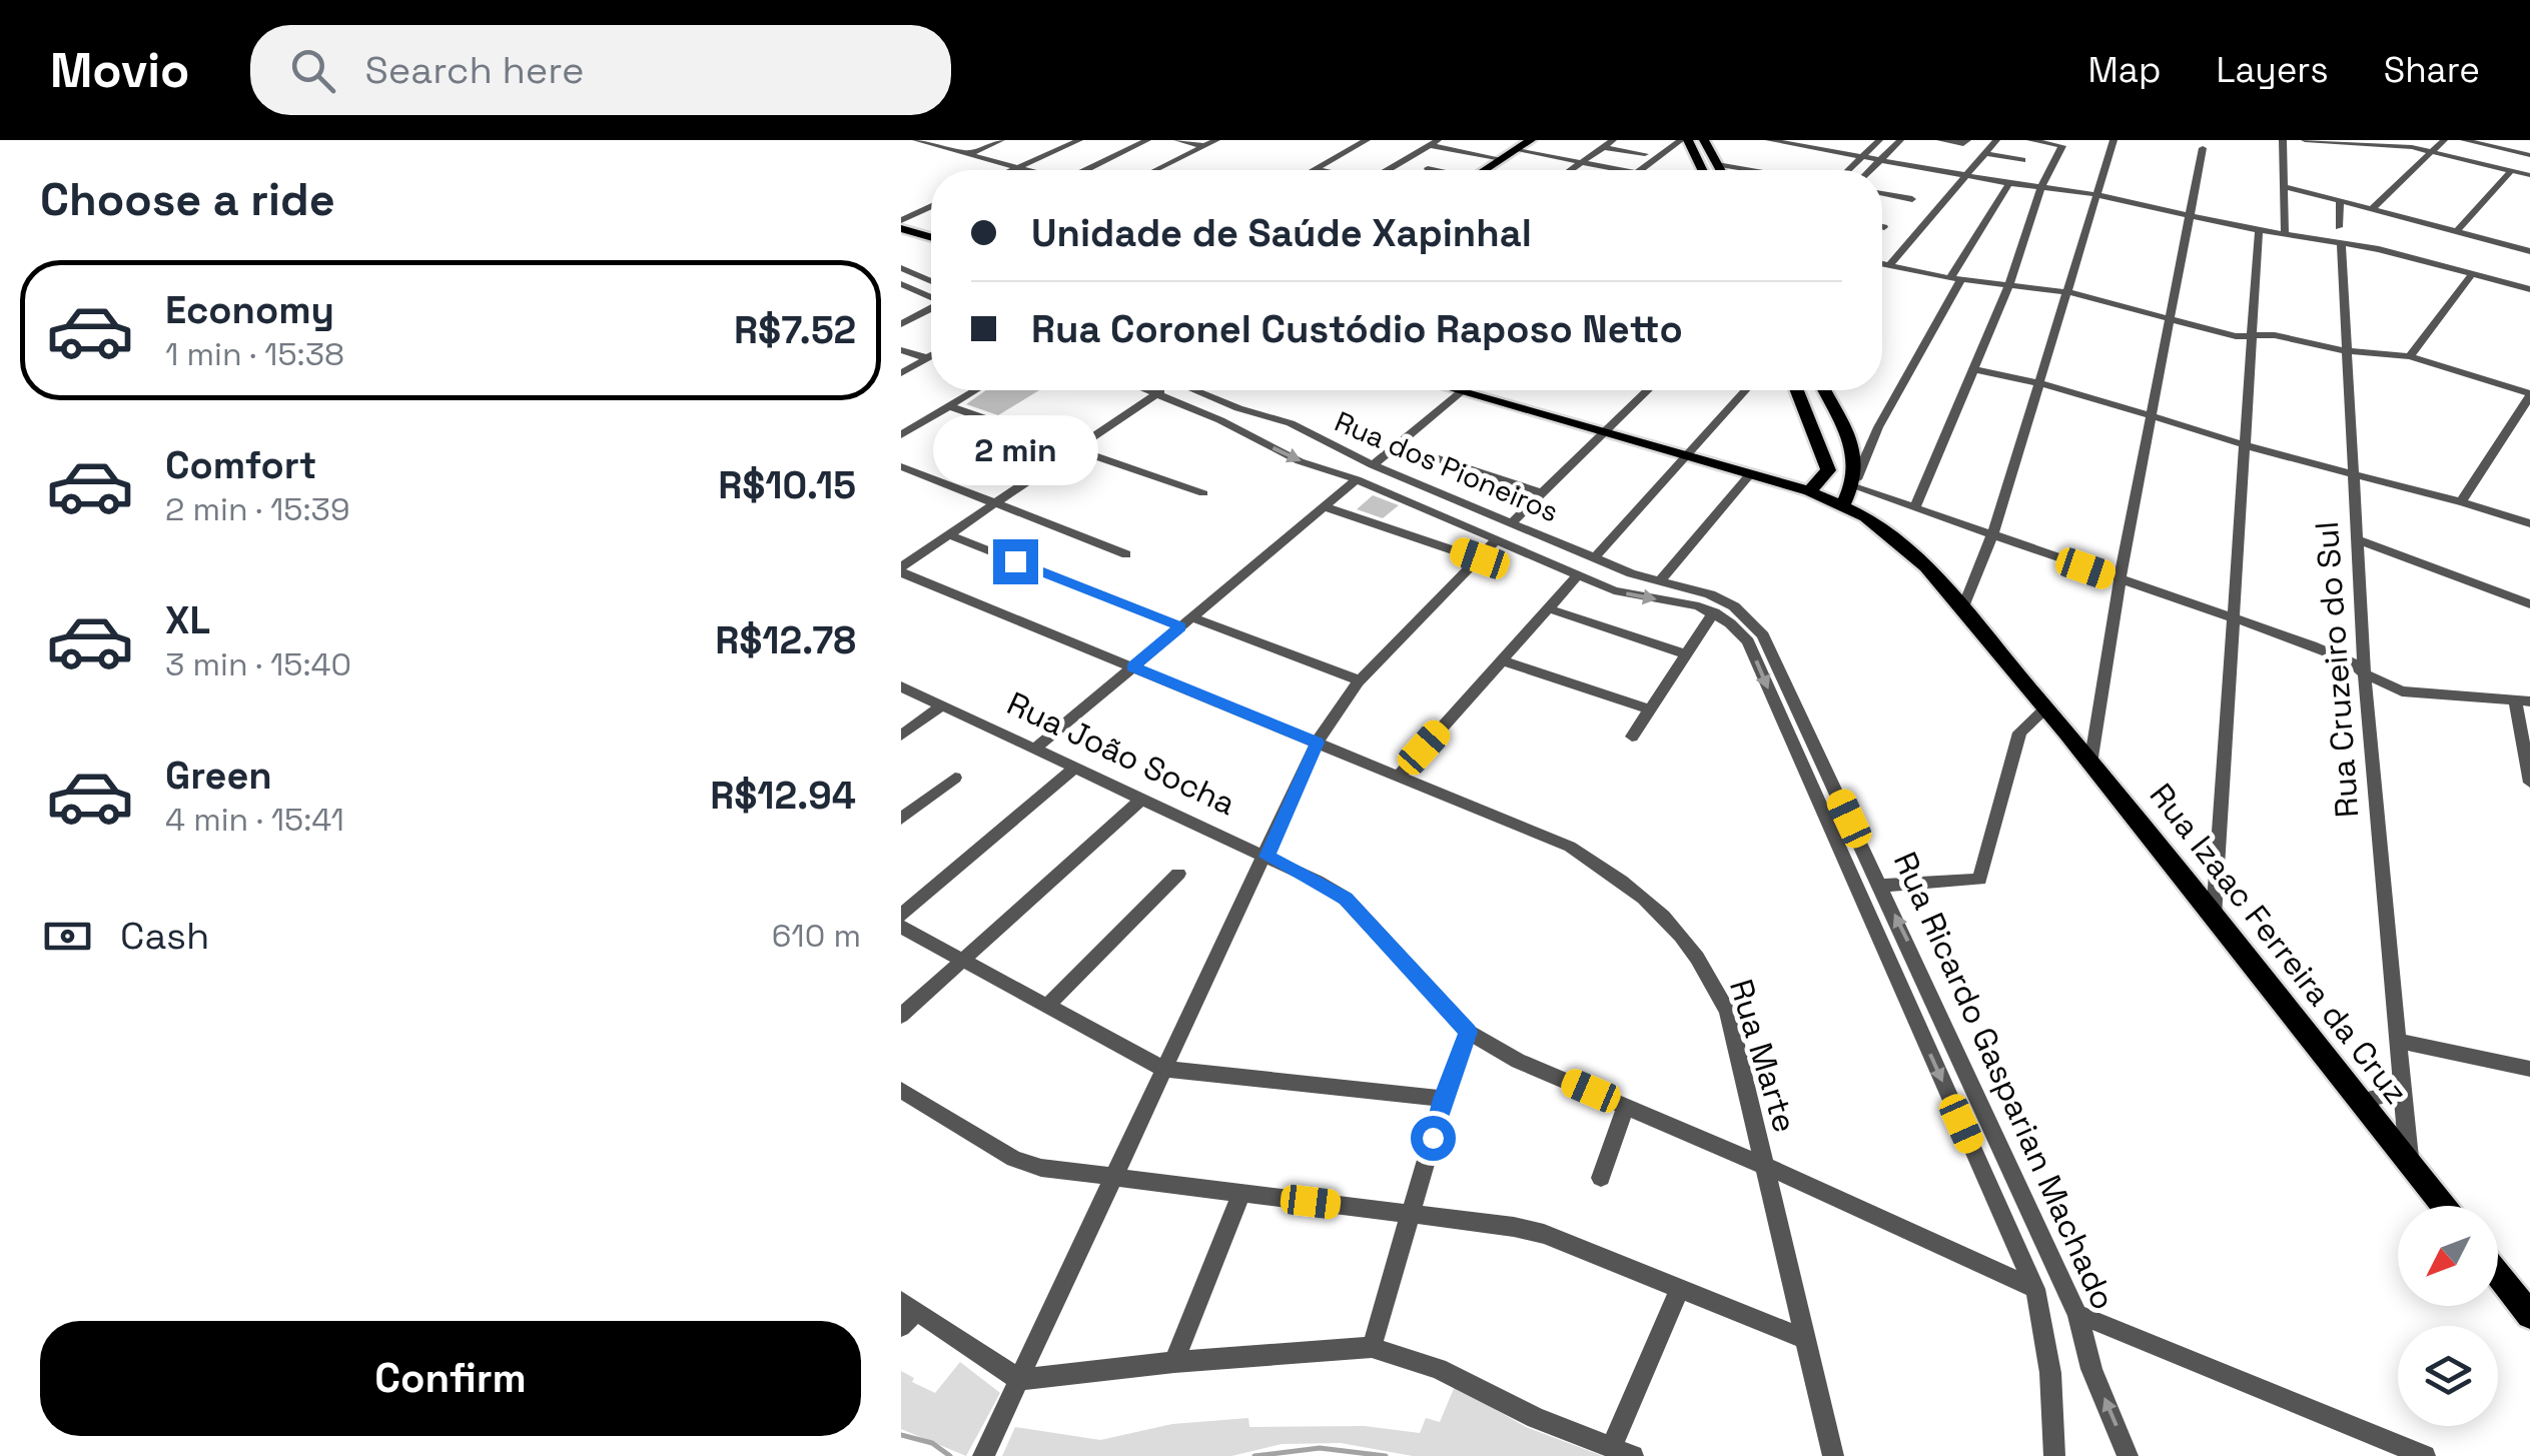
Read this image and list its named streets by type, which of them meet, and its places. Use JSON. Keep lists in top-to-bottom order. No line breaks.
{"streets":{"main road":["Rua Izaac Ferreira da Cruz"],"street":["Rua dos Pioneiros","Rua Cruzeiro do Sul","Rua João Socha","Rua Marte","Rua Ricardo Gasparian Machado"]},"crossings":[["Rua dos Pioneiros","Rua Ricardo Gasparian Machado"],["Rua Cruzeiro do Sul","Rua Izaac Ferreira da Cruz"],["Rua João Socha","Rua Marte"],["Rua João Socha","Rua Ricardo Gasparian Machado"]],"north":"bottom left","page":{"header":"Movio","search":"Search here","nav":["Map","Layers","Share"],"heading":"Choose a ride","banner":["Unidade de Saúde Xapinhal","Rua Coronel Custódio Raposo Netto"],"list":[{"name":"Economy","note":"1 min · 15:38","value":"R$7.52"},{"name":"Comfort","note":"2 min · 15:39","value":"R$10.15"},{"name":"XL","note":"3 min · 15:40","value":"R$12.78"},{"name":"Green","note":"4 min · 15:41","value":"R$12.94"}],"bubble":"2 min","pay":["Cash","610 m"],"buttons":"Confirm"}}
